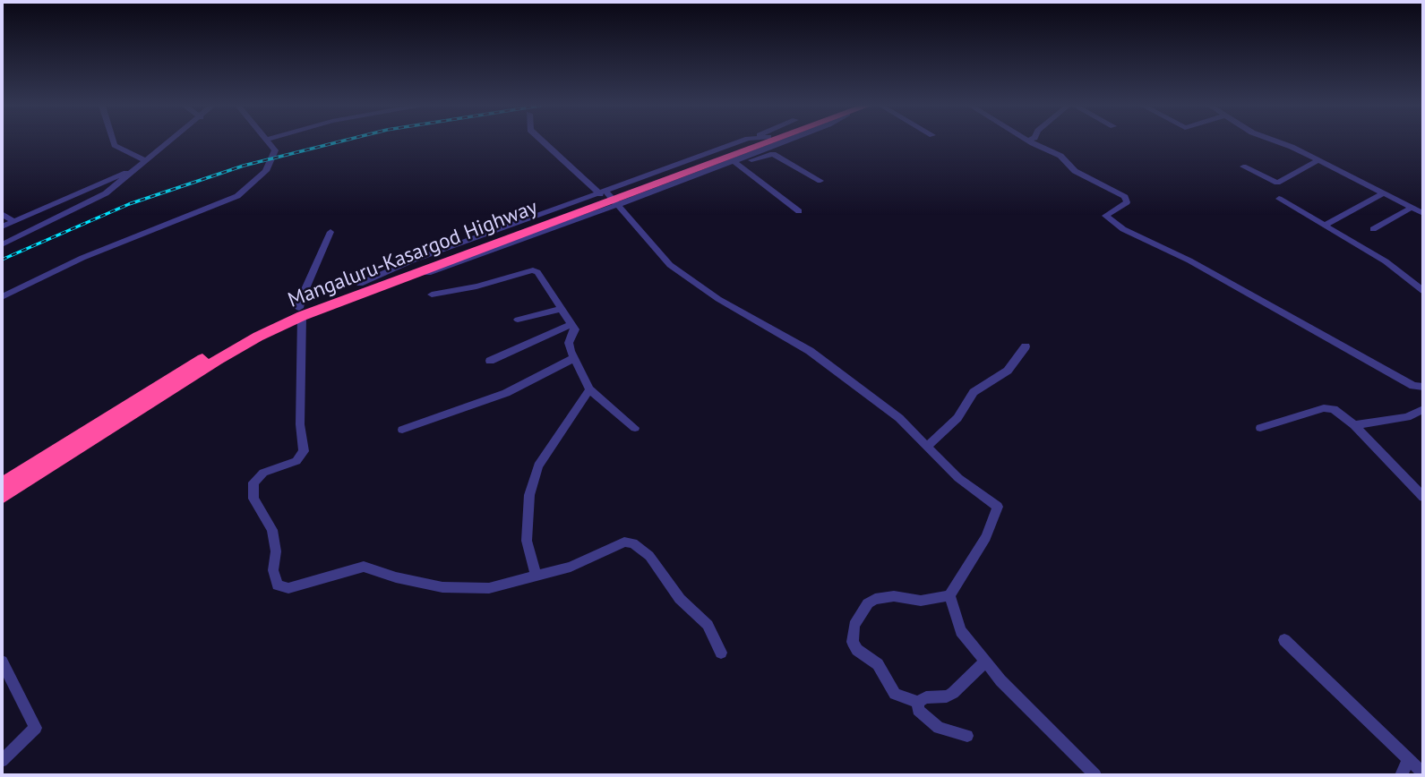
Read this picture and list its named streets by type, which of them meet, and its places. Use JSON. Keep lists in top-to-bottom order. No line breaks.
{"streets":{"highway":["Mangaluru-Kasargod Highway"]}}
